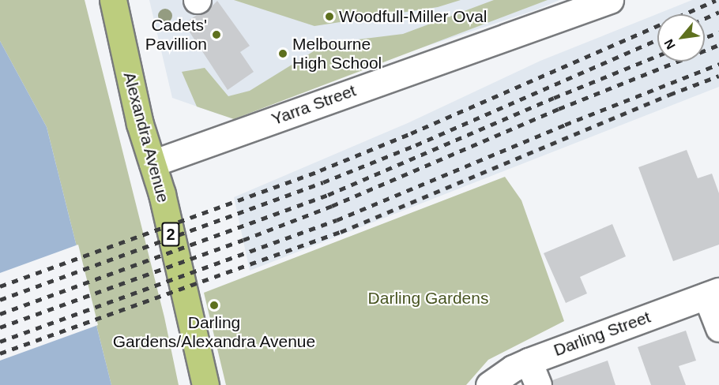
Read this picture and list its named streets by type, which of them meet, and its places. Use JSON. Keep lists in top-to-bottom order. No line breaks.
{"streets":{"main road":["Alexandra Avenue","2"],"street":["Yarra Street","Darling Street"]},"crossings":[["Yarra Street","Alexandra Avenue"]],"parks":["Darling Gardens"],"places":["Woodfull-Miller Oval","Cadets' Pavillion","Melbourne High School","Darling Gardens/Alexandra Avenue"],"north":"bottom left"}
